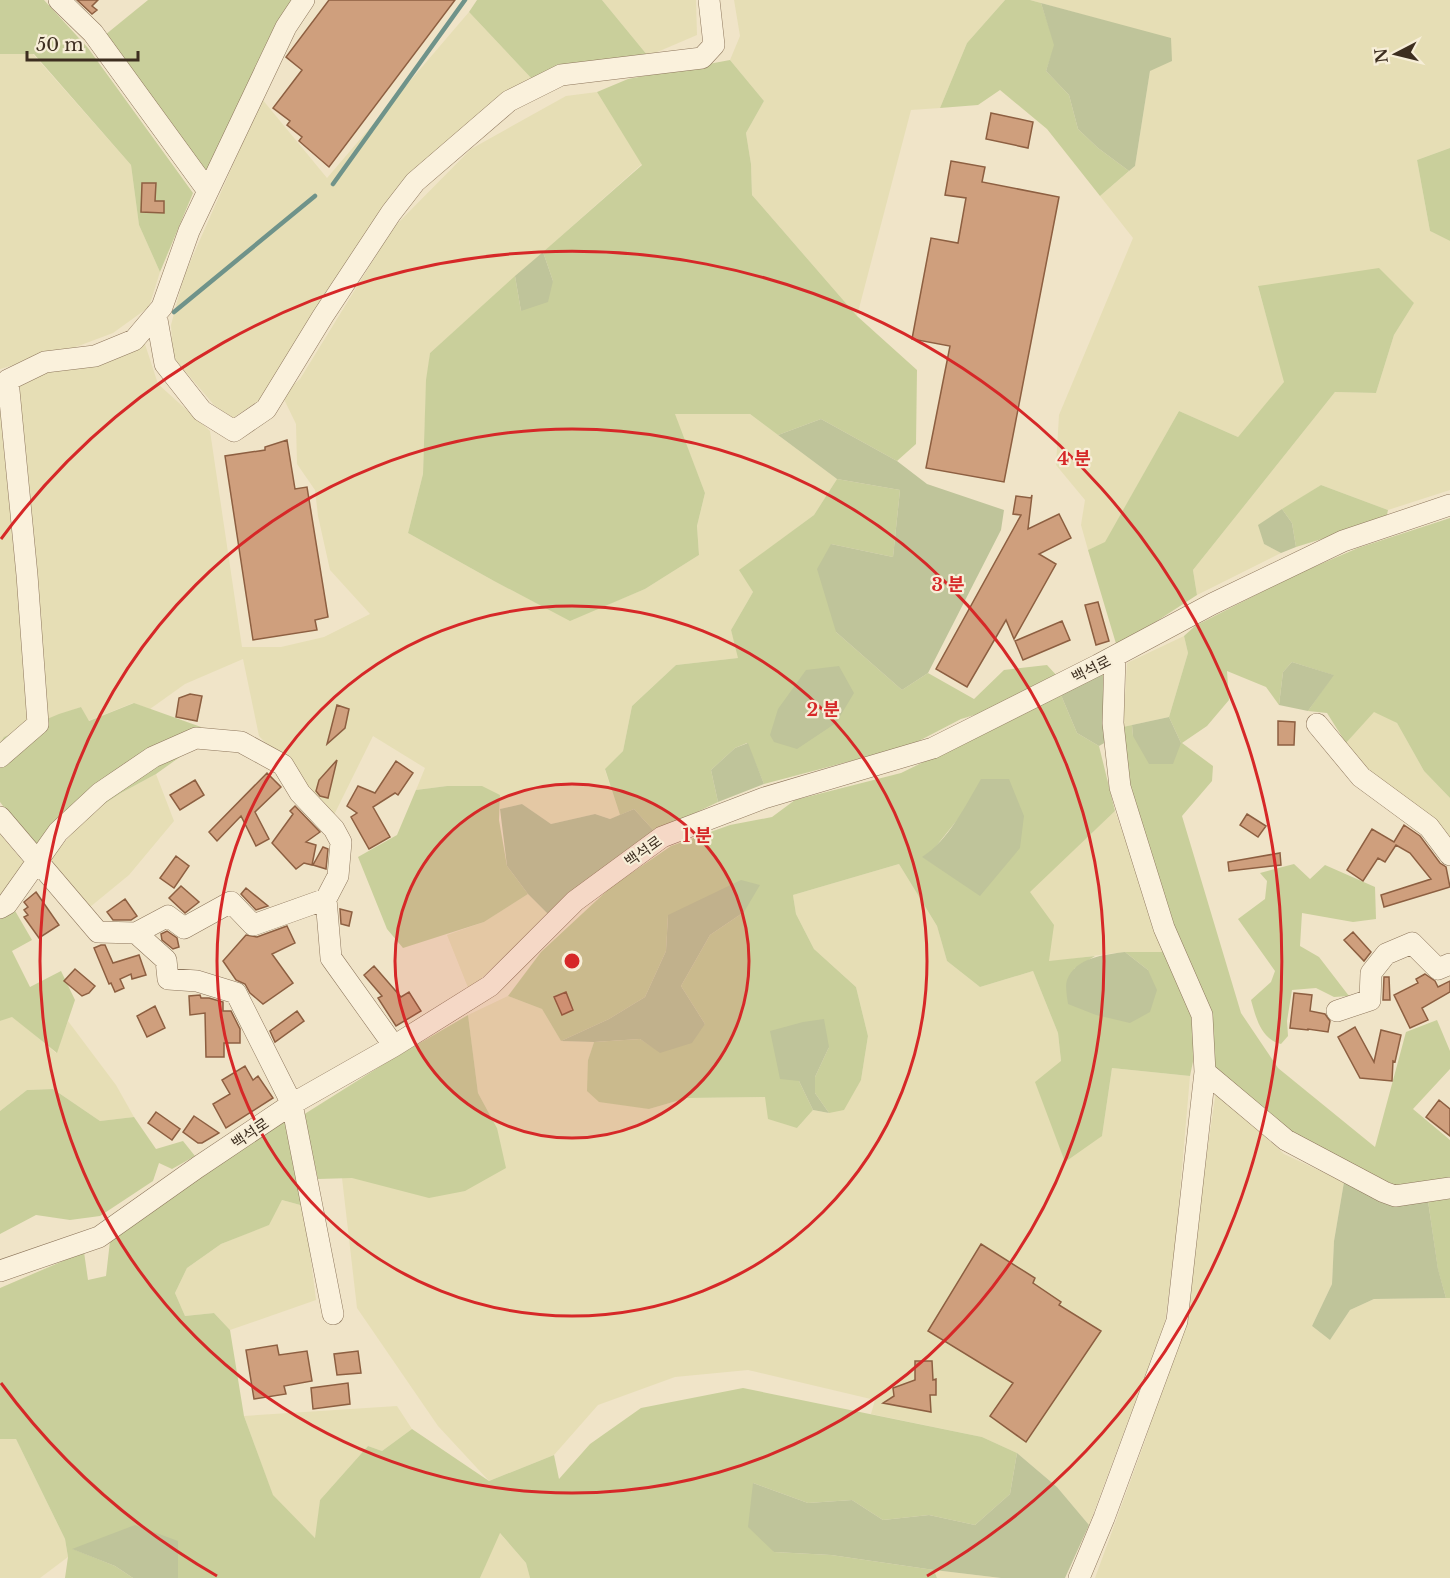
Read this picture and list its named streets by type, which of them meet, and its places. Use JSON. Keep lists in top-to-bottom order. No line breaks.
{"streets":{"street":["백석로"]},"scale_bar":"50 m","north":"left","rings":["4 분","3 분","2 분","1 분"]}
